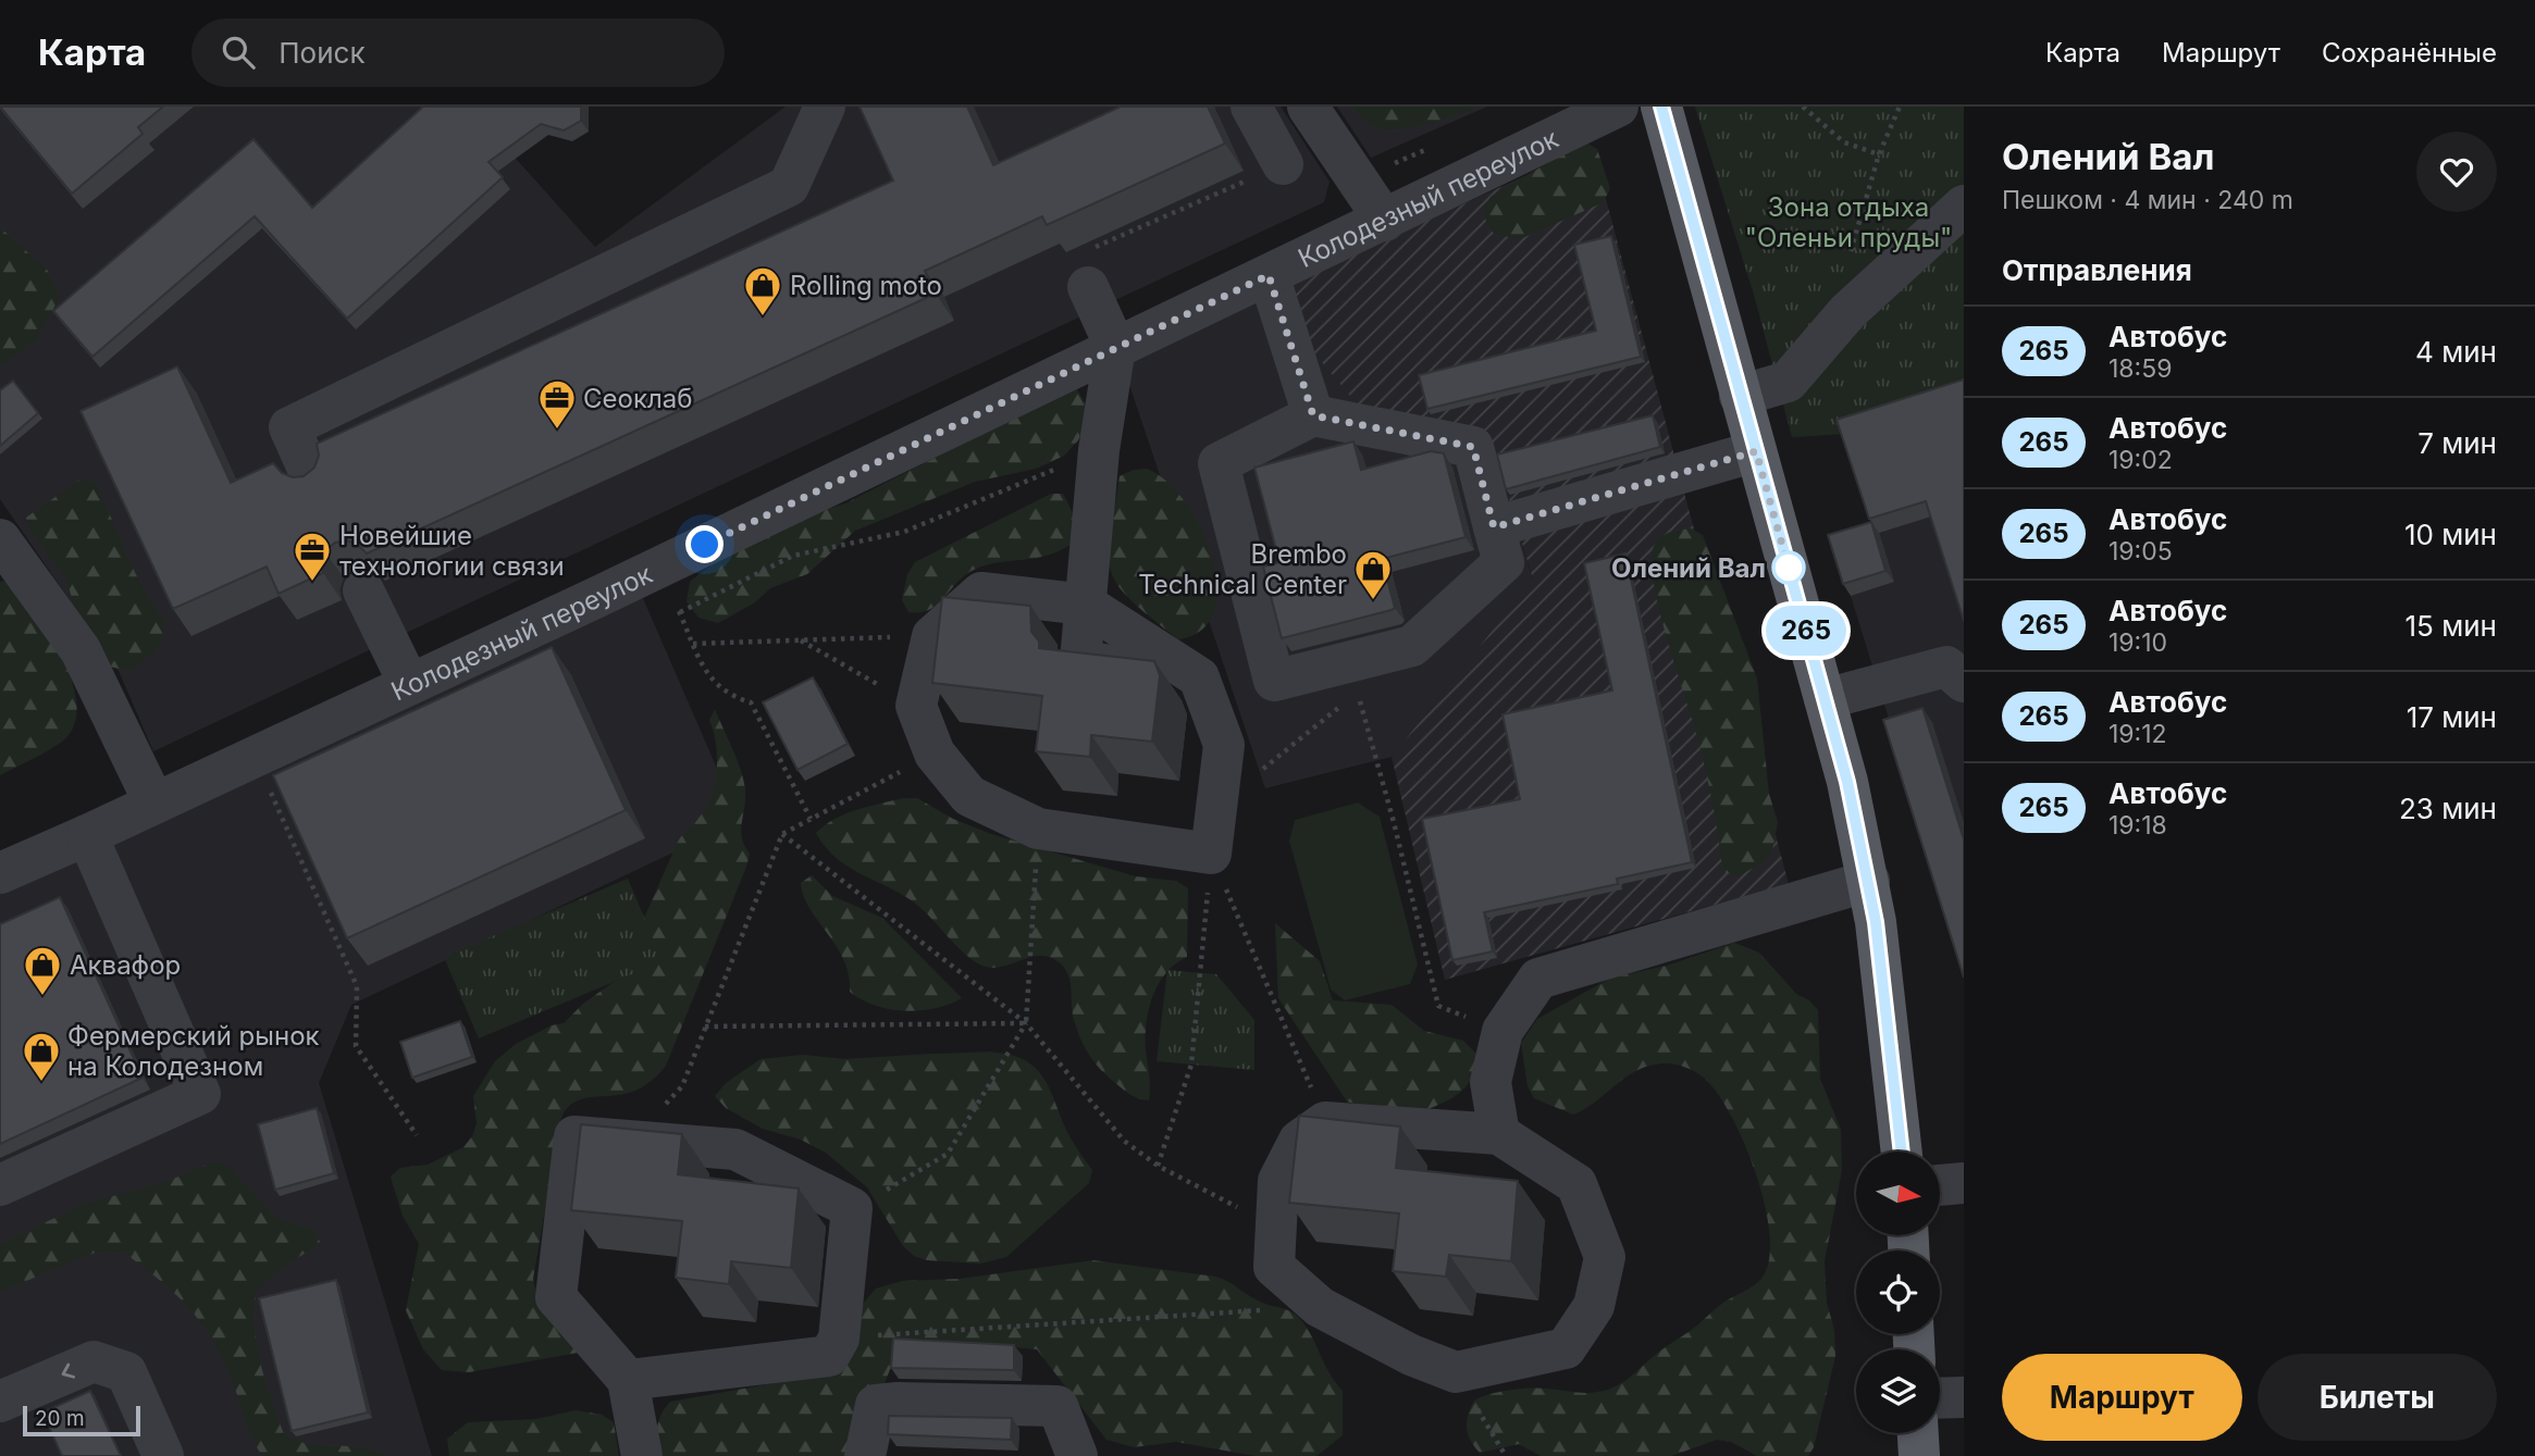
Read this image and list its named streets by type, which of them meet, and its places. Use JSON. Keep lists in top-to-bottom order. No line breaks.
{"streets":{"street":["Колодезный переулок"]},"parks":["Зона отдыха \"Оленьи пруды\""],"places":{"shop":["Rolling moto","Brembo Technical Center","Аквафор","Фермерский рынок на Колодезном"],"office":["Сеоклаб","Новейшие технологии связи"],"other":["Олений Вал"]},"lines":["bus line 265"],"scale_bar":"20 m","north":"right","page":{"header":"Карта","search":"Поиск","nav":["Карта","Маршрут","Сохранённые"],"on_map":"265","heading":[["Олений Вал","Пешком · 4 мин · 240 m"],"Отправления"],"list":[{"mark":"265","name":"Автобус","note":"18:59","value":"4 мин"},{"mark":"265","name":"Автобус","note":"19:02","value":"7 мин"},{"mark":"265","name":"Автобус","note":"19:05","value":"10 мин"},{"mark":"265","name":"Автобус","note":"19:10","value":"15 мин"},{"mark":"265","name":"Автобус","note":"19:12","value":"17 мин"},{"mark":"265","name":"Автобус","note":"19:18","value":"23 мин"}],"buttons":["Маршрут","Билеты"],"scale":"20 m"}}
